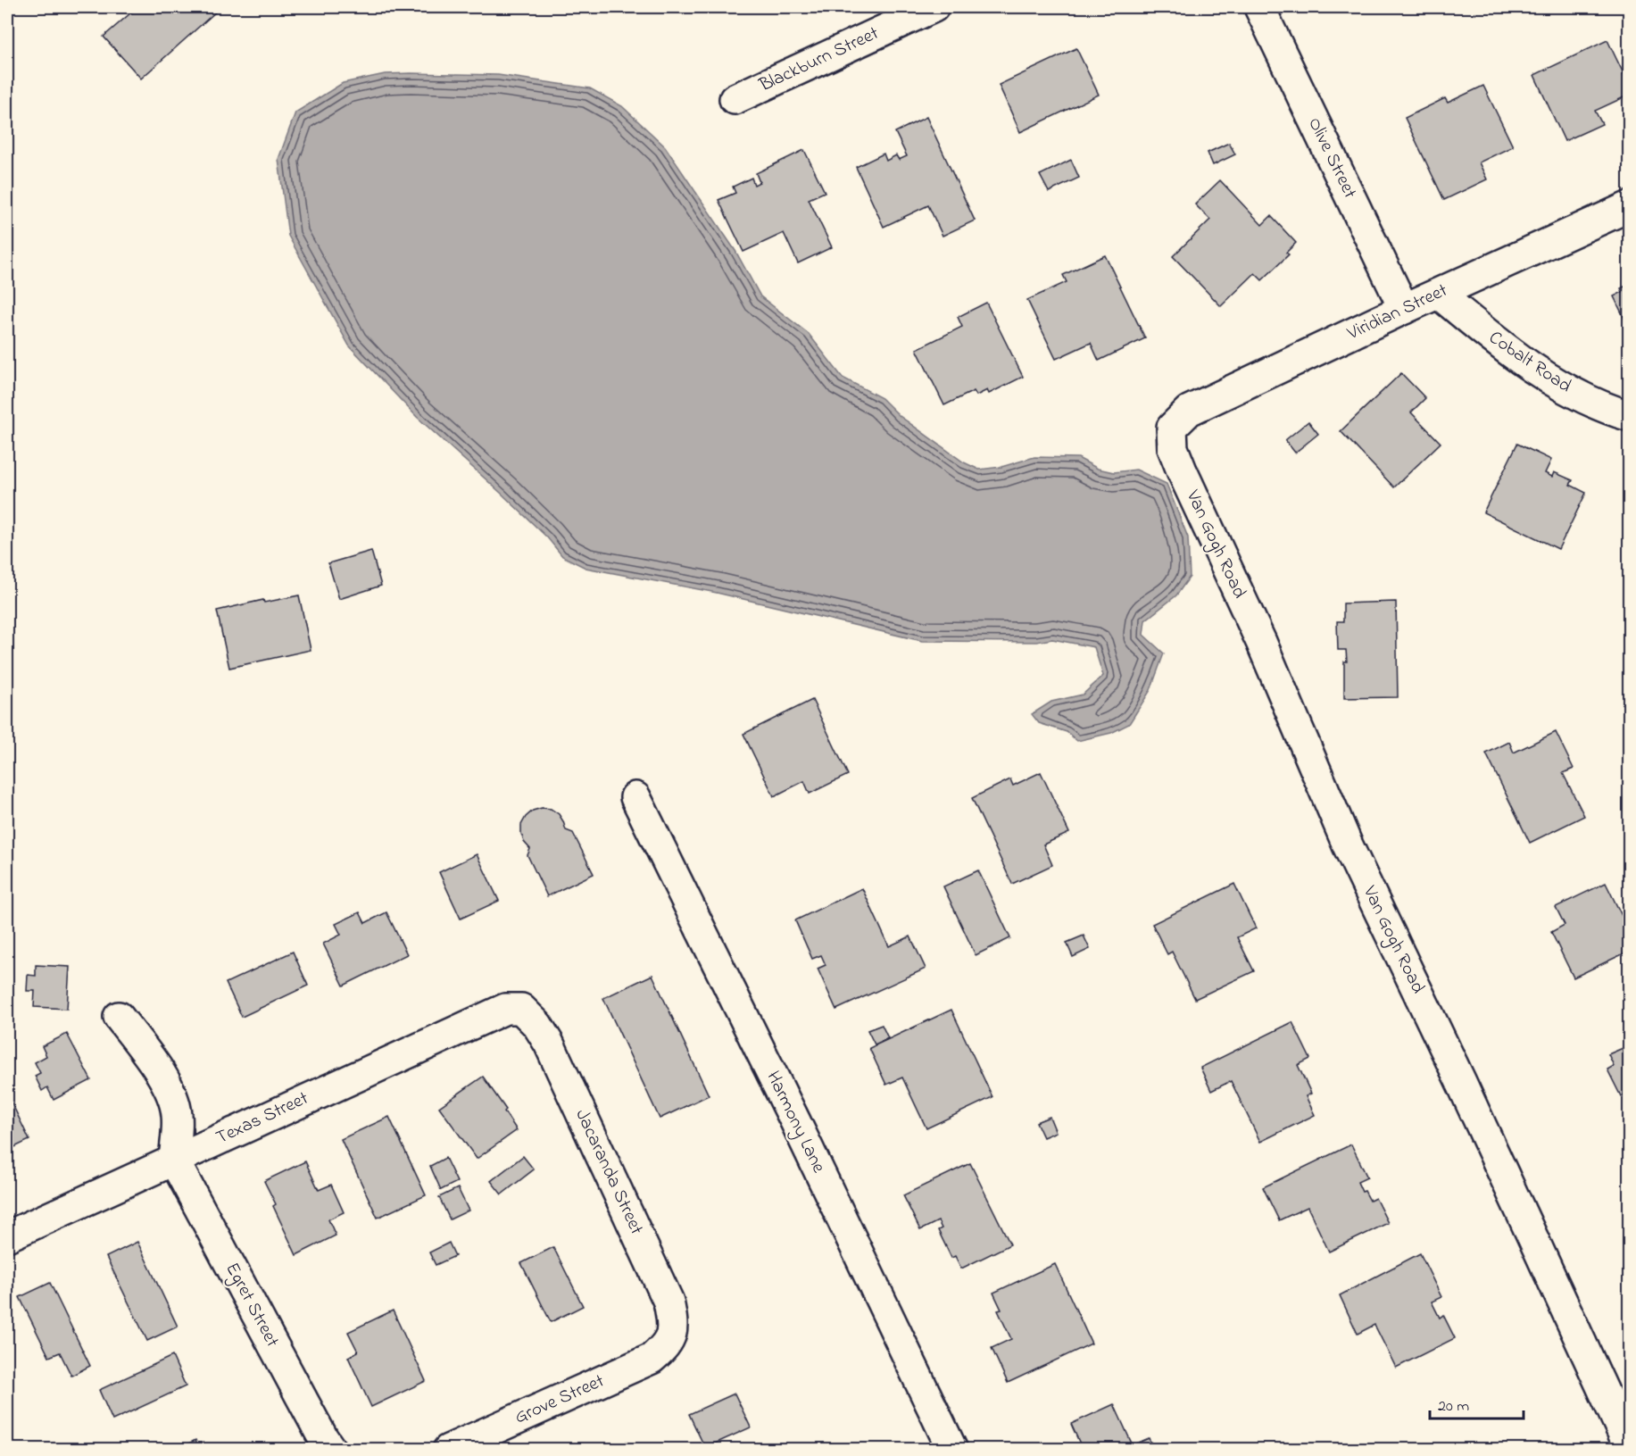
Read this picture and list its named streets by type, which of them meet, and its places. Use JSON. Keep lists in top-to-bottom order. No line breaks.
{"streets":{"street":["Blackburn Street","Olive Street","Viridian Street","Cobalt Road","Van Gogh Road","Texas Street","Harmony Lane","Jacaranda Street","Egret Street","Grove Street"]},"crossings":[["Olive Street","Viridian Street"],["Viridian Street","Cobalt Road"],["Viridian Street","Van Gogh Road"],["Texas Street","Jacaranda Street"],["Texas Street","Egret Street"],["Jacaranda Street","Grove Street"]],"scale_bar":"20 m"}
